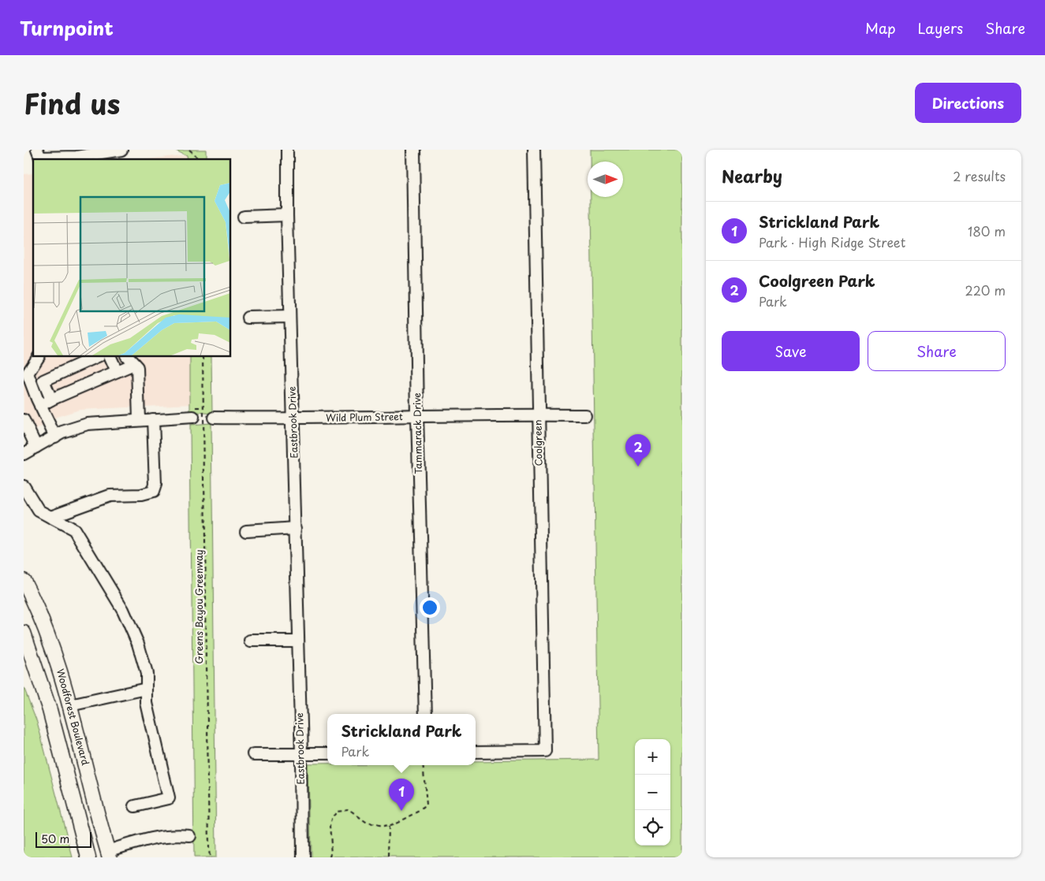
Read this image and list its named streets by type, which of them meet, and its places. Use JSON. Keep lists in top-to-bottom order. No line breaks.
{"streets":{"main road":["Woodforest Boulevard"],"street":["Wild Plum Street","Eastbrook Drive","Tammarack Drive","Coolgreen"],"path":["Greens Bayou Greenway"]},"crossings":[["Wild Plum Street","Eastbrook Drive"],["Wild Plum Street","Tammarack Drive"],["Wild Plum Street","Coolgreen"],["Wild Plum Street","Greens Bayou Greenway"]],"scale_bar":"50 m","north":"right","page":{"header":"Turnpoint","nav":["Map","Layers","Share"],"title":"Find us","buttons":["Directions",["Save","Share"]],"heading":["Nearby","2 results"],"list":[{"mark":"1","name":"Strickland Park","note":"Park · High Ridge Street","value":"180 m"},{"mark":"2","name":"Coolgreen Park","note":"Park","value":"220 m"}],"pins":["2","1"],"popup":["Strickland Park","Park"],"map_buttons":["+","−"],"scale":"50 m"}}
